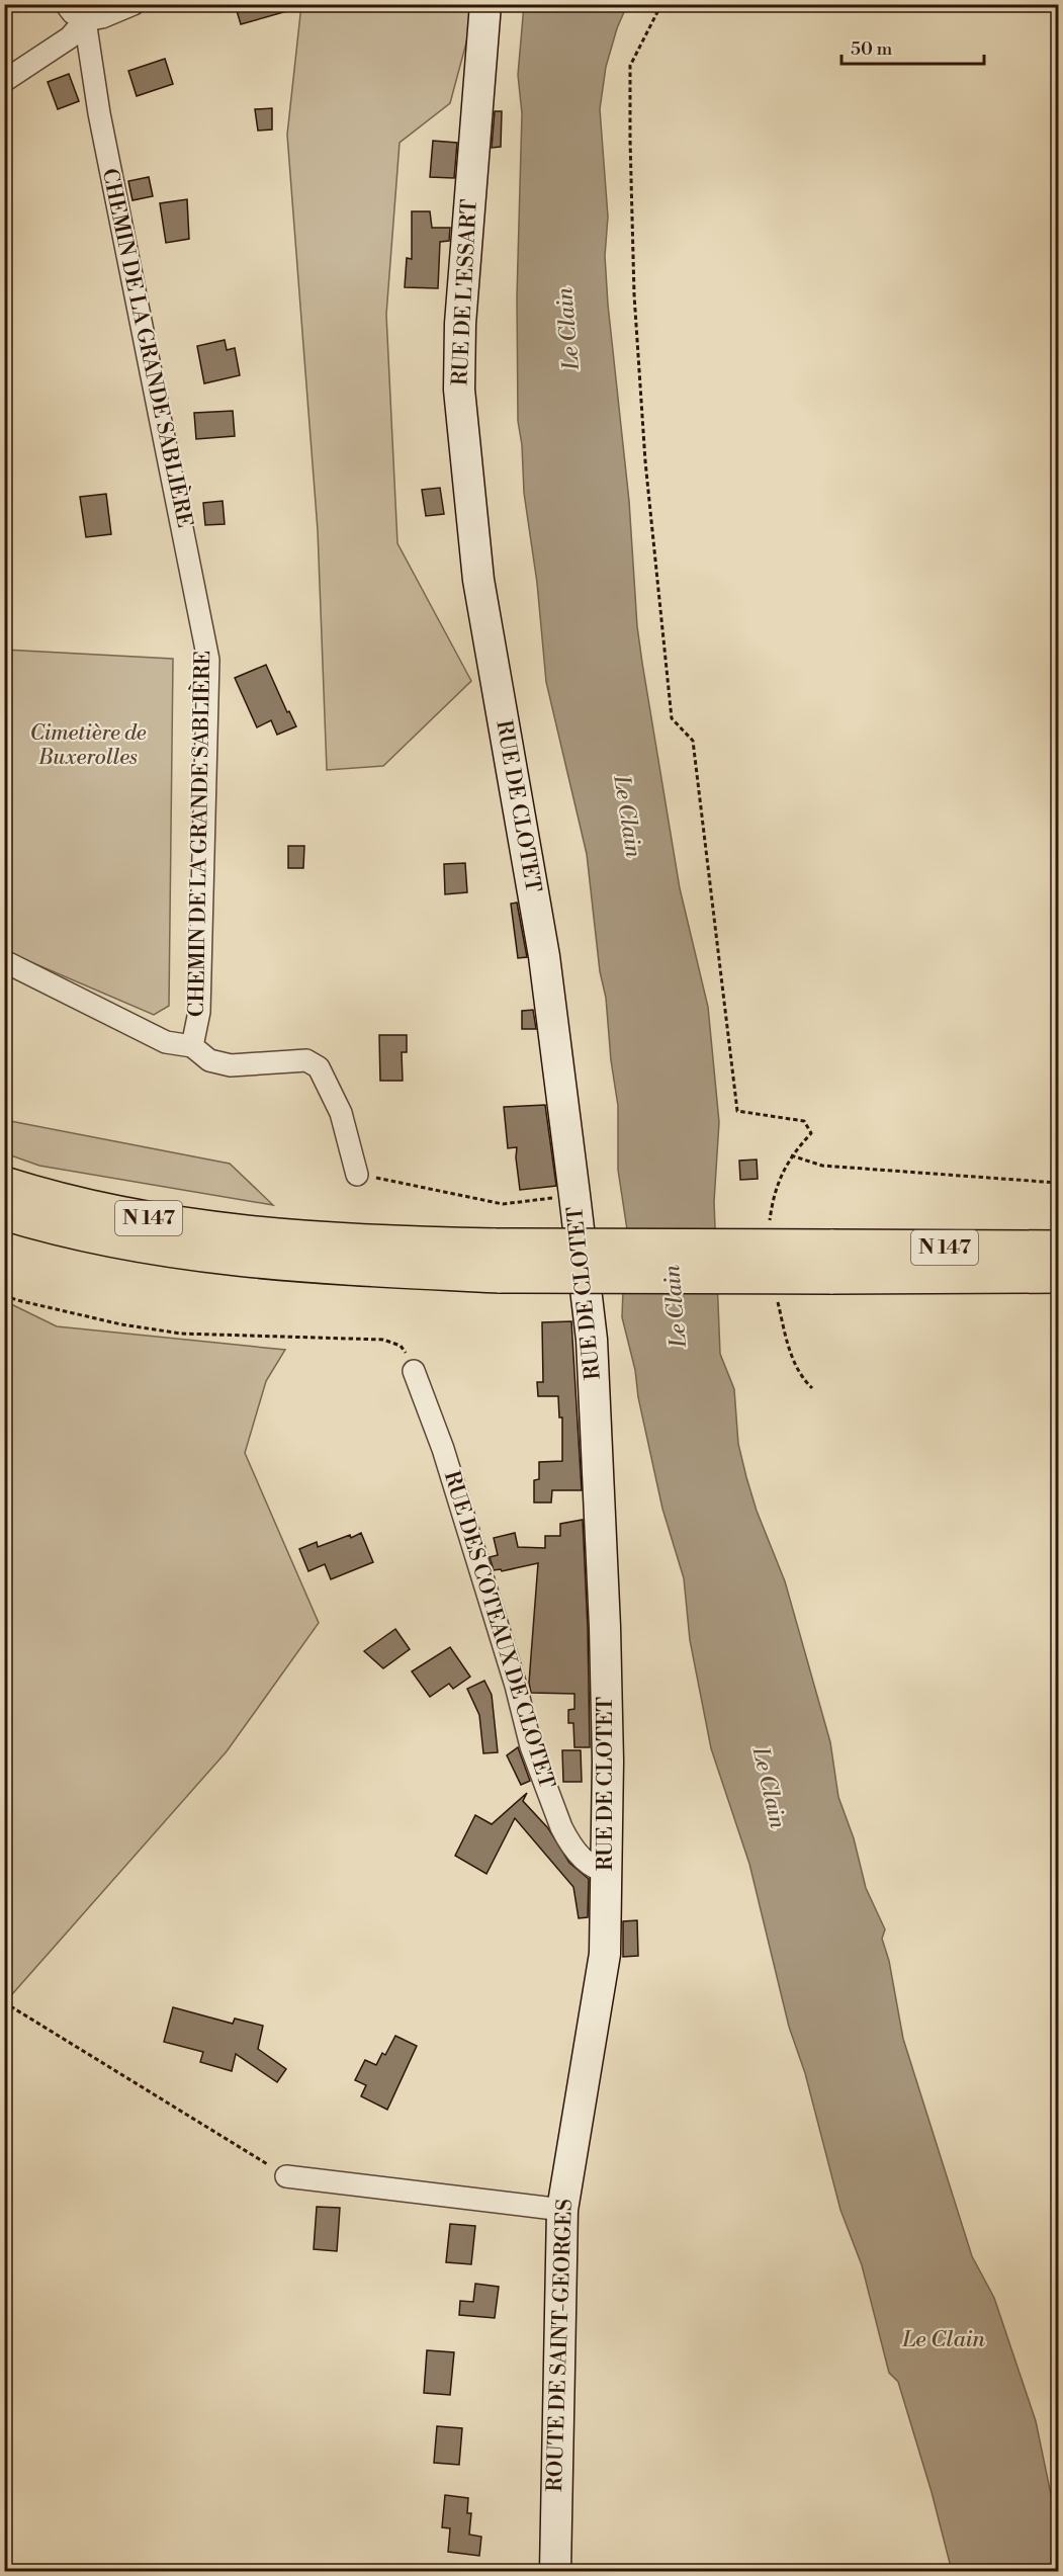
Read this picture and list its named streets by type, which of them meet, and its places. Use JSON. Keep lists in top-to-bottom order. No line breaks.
{"streets":{"highway":["N 147"],"main road":["RUE DE L'ESSART","RUE DE CLOTET","ROUTE DE SAINT-GEORGES"],"street":["CHEMIN DE LA GRANDE SABLIÈRE","RUE DES COTEAUX DE CLOTET"]},"crossings":[["RUE DE L'ESSART","RUE DE CLOTET"],["RUE DE CLOTET","RUE DES COTEAUX DE CLOTET"],["RUE DE CLOTET","ROUTE DE SAINT-GEORGES"]],"water":["Le Clain"],"parks":["Cimetière de Buxerolles"],"scale_bar":"50 m"}
